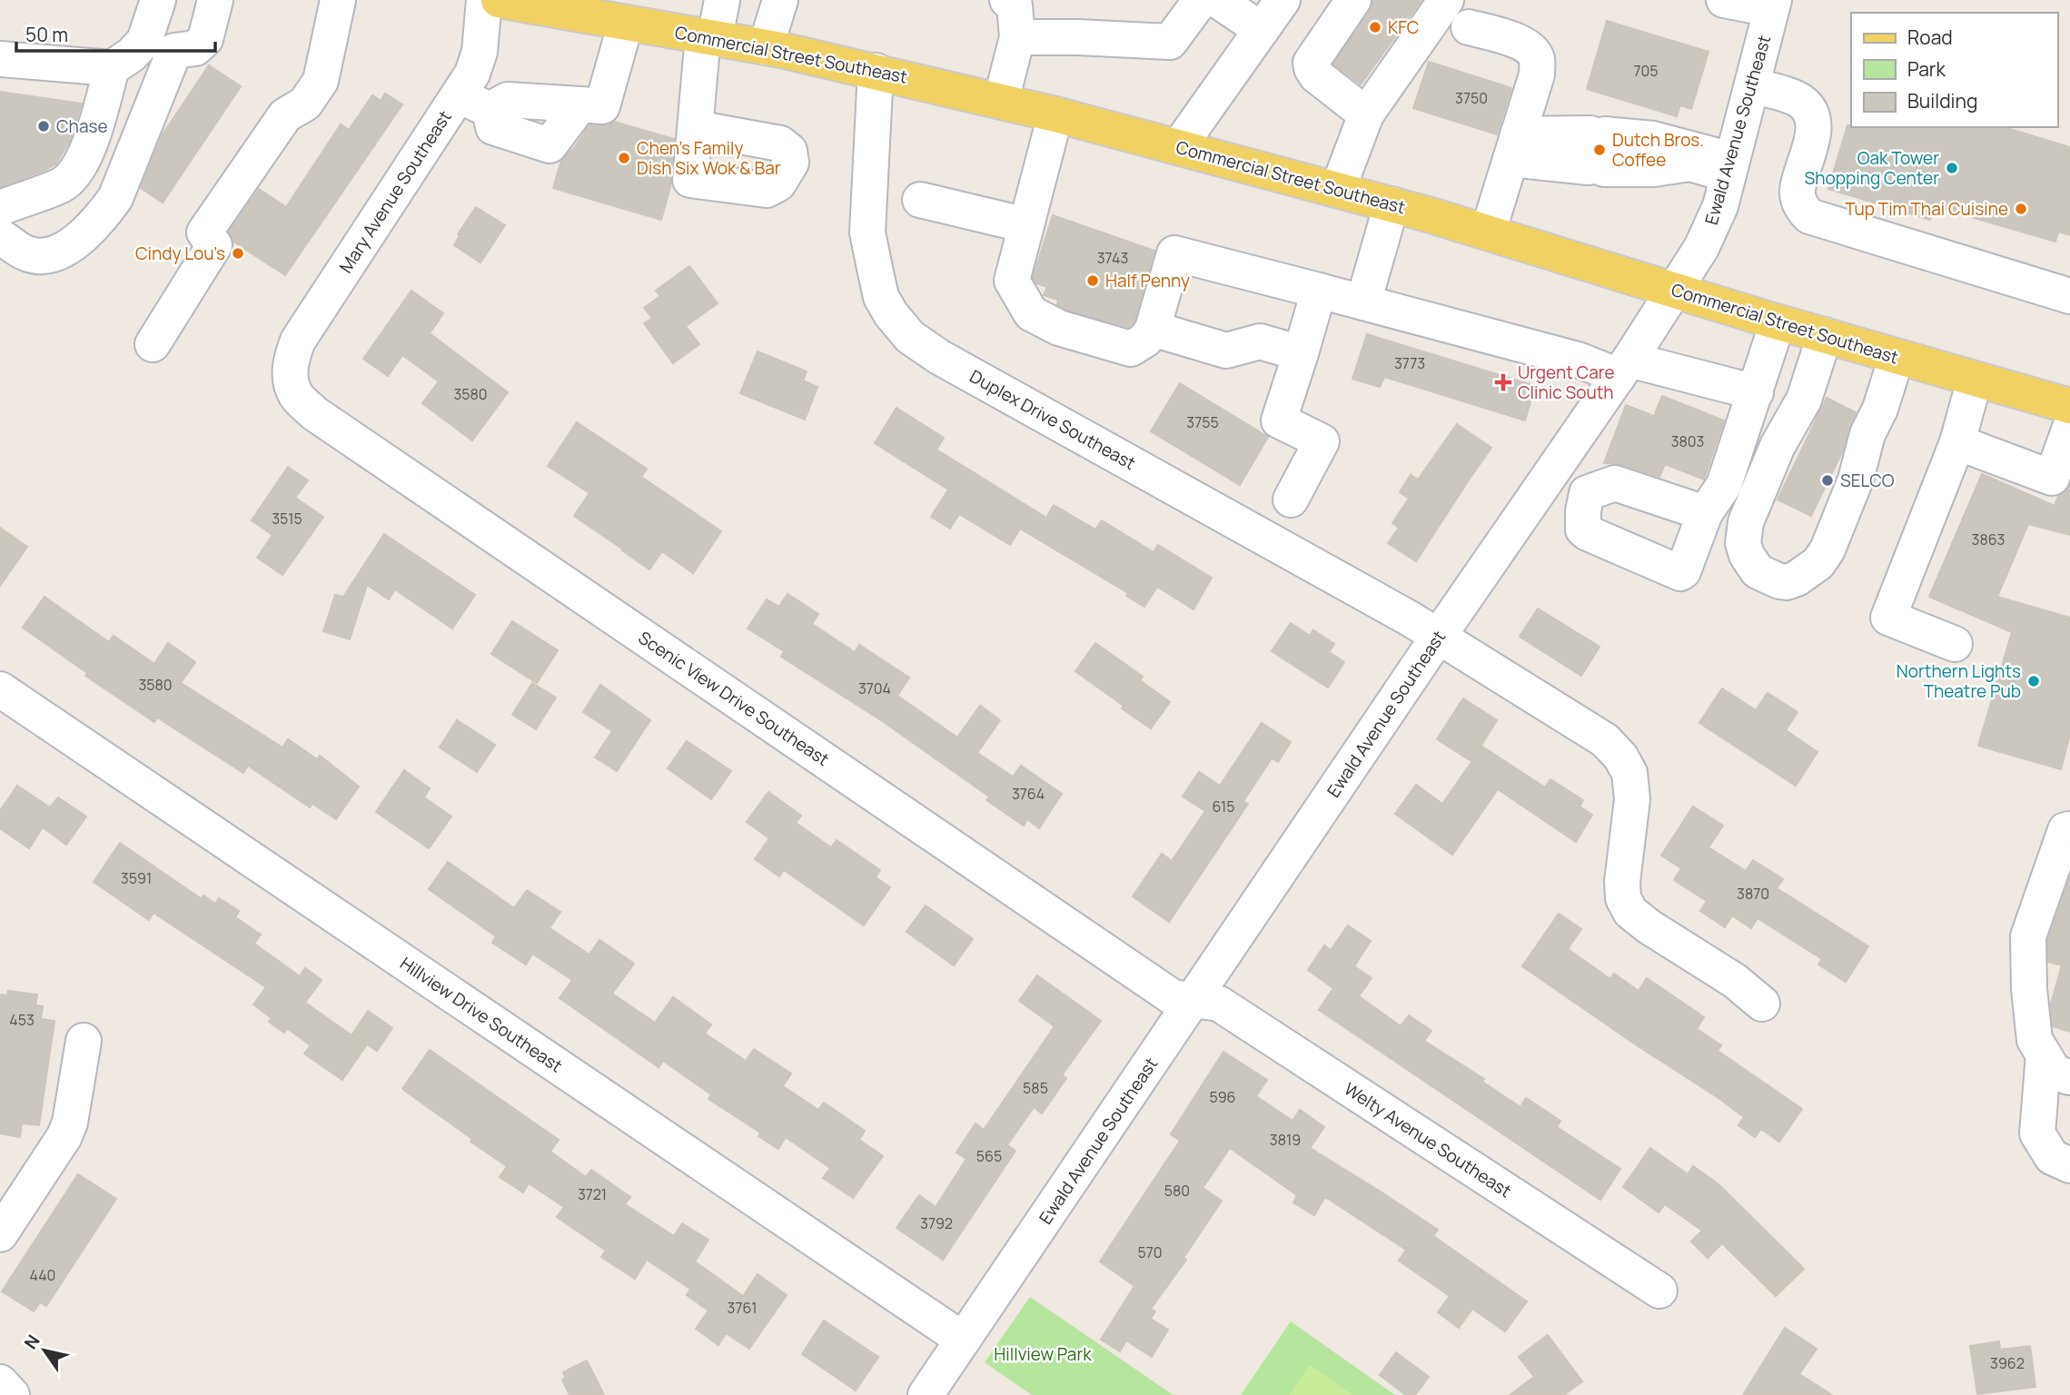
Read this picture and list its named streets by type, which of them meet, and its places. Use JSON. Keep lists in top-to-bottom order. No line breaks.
{"streets":{"main road":["Commercial Street Southeast"],"street":["Ewald Avenue Southeast","Mary Avenue Southeast","Duplex Drive Southeast","Scenic View Drive Southeast","Hillview Drive Southeast","Welty Avenue Southeast"]},"crossings":[["Commercial Street Southeast","Ewald Avenue Southeast"],["Commercial Street Southeast","Duplex Drive Southeast"],["Ewald Avenue Southeast","Duplex Drive Southeast"],["Ewald Avenue Southeast","Scenic View Drive Southeast"],["Ewald Avenue Southeast","Hillview Drive Southeast"],["Ewald Avenue Southeast","Welty Avenue Southeast"],["Mary Avenue Southeast","Scenic View Drive Southeast"],["Scenic View Drive Southeast","Welty Avenue Southeast"]],"parks":["Hillview Park"],"places":{"other":["KFC","Chase","Dutch Bros. Coffee","Chen’s Family Dish Six Wok & Bar","Oak Tower Shopping Center","Tup Tim Thai Cuisine","Cindy Lou's","Half Penny","SELCO","Northern Lights Theatre Pub"],"health":["Urgent Care Clinic South"]},"house_numbers":["705","3750","3743","3773","3580","3755","3803","3515","3863","3580","3704","3764","615","3591","3870","453","585","596","3819","565","580","3721","3792","570","440","3761","3962"],"legend":["Road","Park","Building"],"scale_bar":"50 m","north":"top left"}
